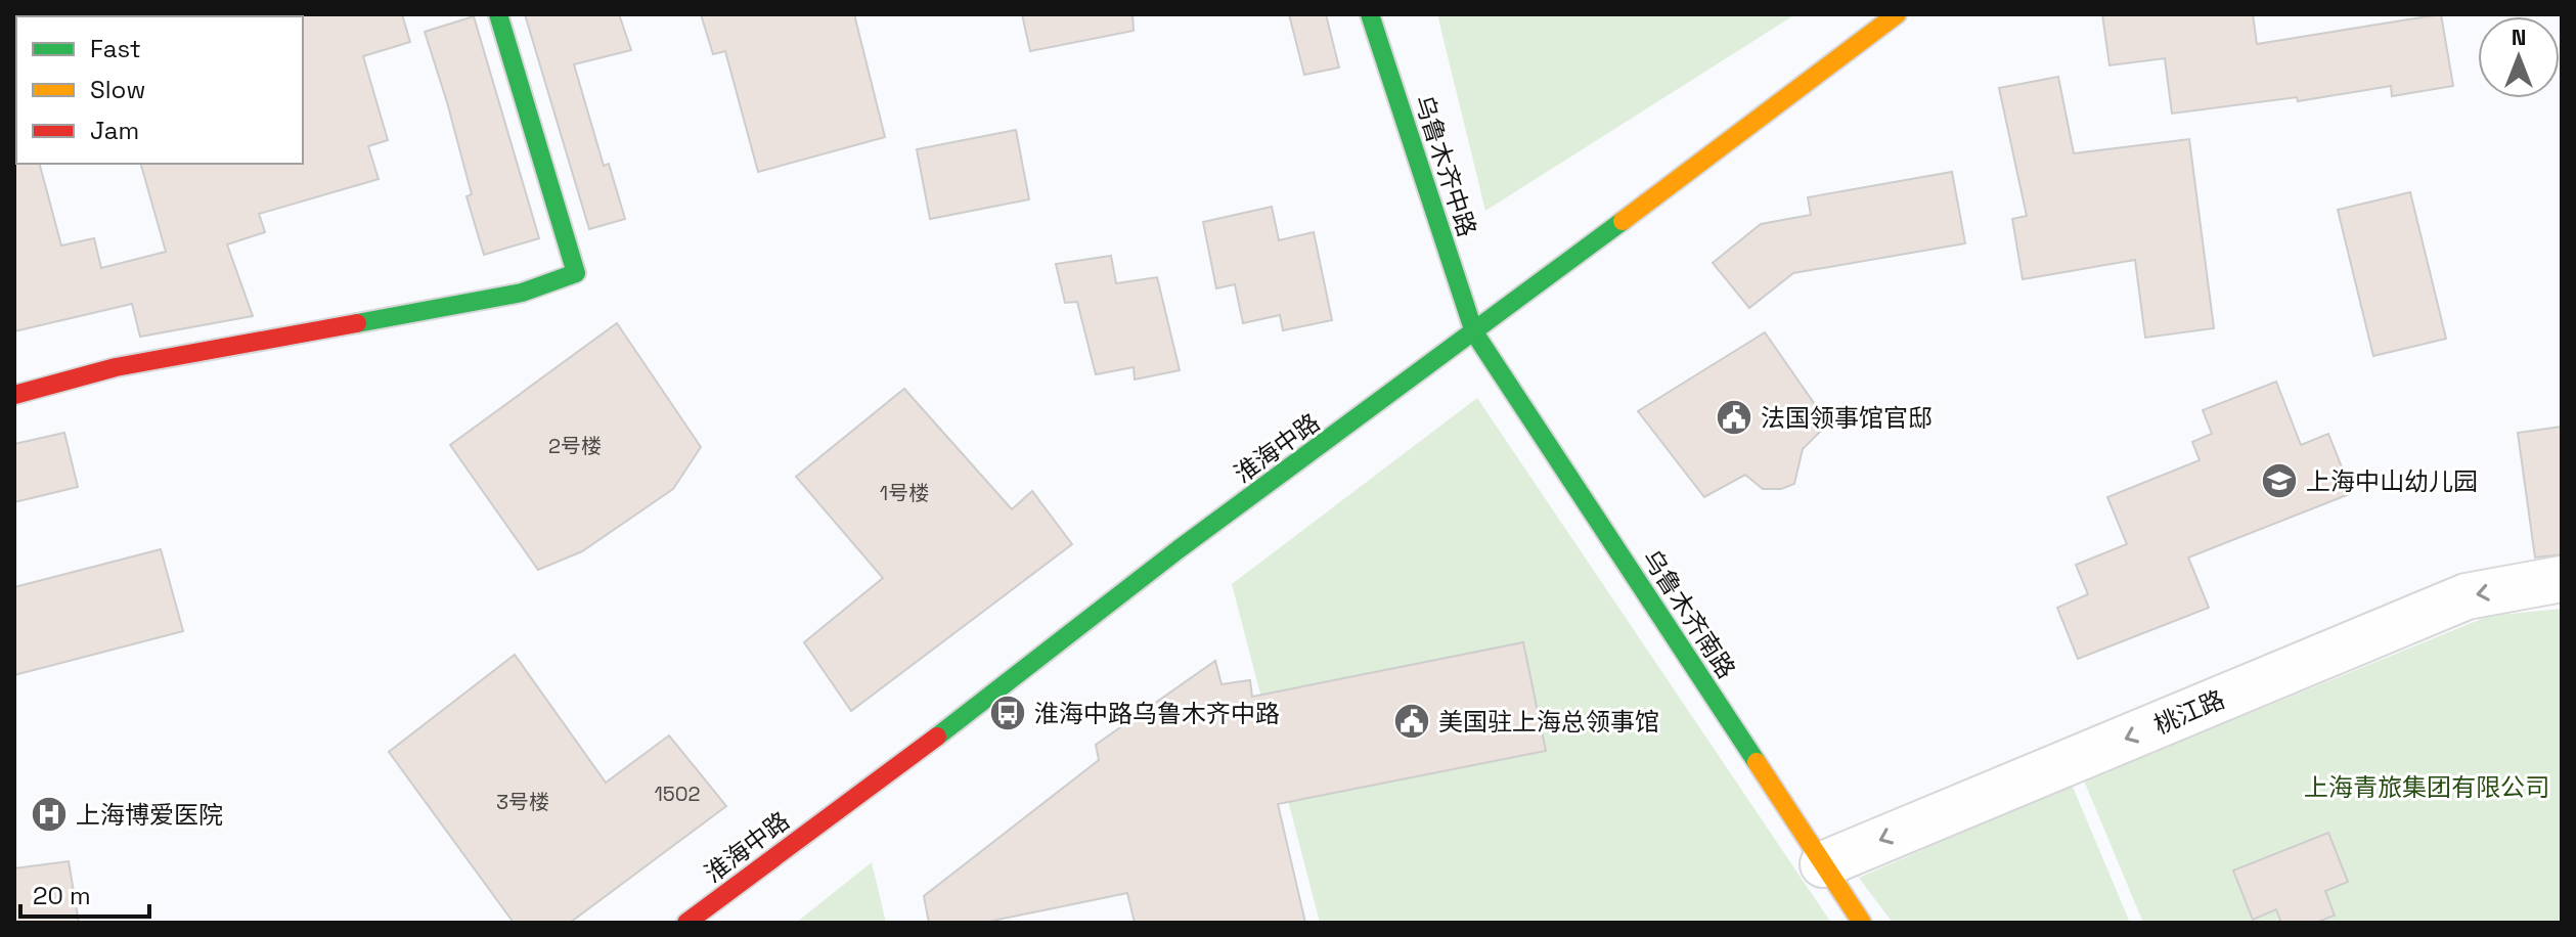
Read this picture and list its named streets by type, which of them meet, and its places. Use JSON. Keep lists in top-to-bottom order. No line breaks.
{"streets":{"street":["乌鲁木齐中路","淮海中路","乌鲁木齐南路","桃江路"]},"crossings":[["乌鲁木齐中路","淮海中路"],["乌鲁木齐中路","乌鲁木齐南路"],["淮海中路","乌鲁木齐南路"],["乌鲁木齐南路","桃江路"]],"one_way":["桃江路"],"parks":["上海青旅集团有限公司"],"places":{"public building":["法国领事馆官邸","美国驻上海总领事馆"],"school or university":["上海中山幼儿园"],"bus stop":["淮海中路乌鲁木齐中路"],"hospital":["上海博爱医院"]},"house_numbers":["2号楼","1号楼","1502","3号楼"],"legend":["Fast","Slow","Jam"],"scale_bar":"20 m","north":"top"}
